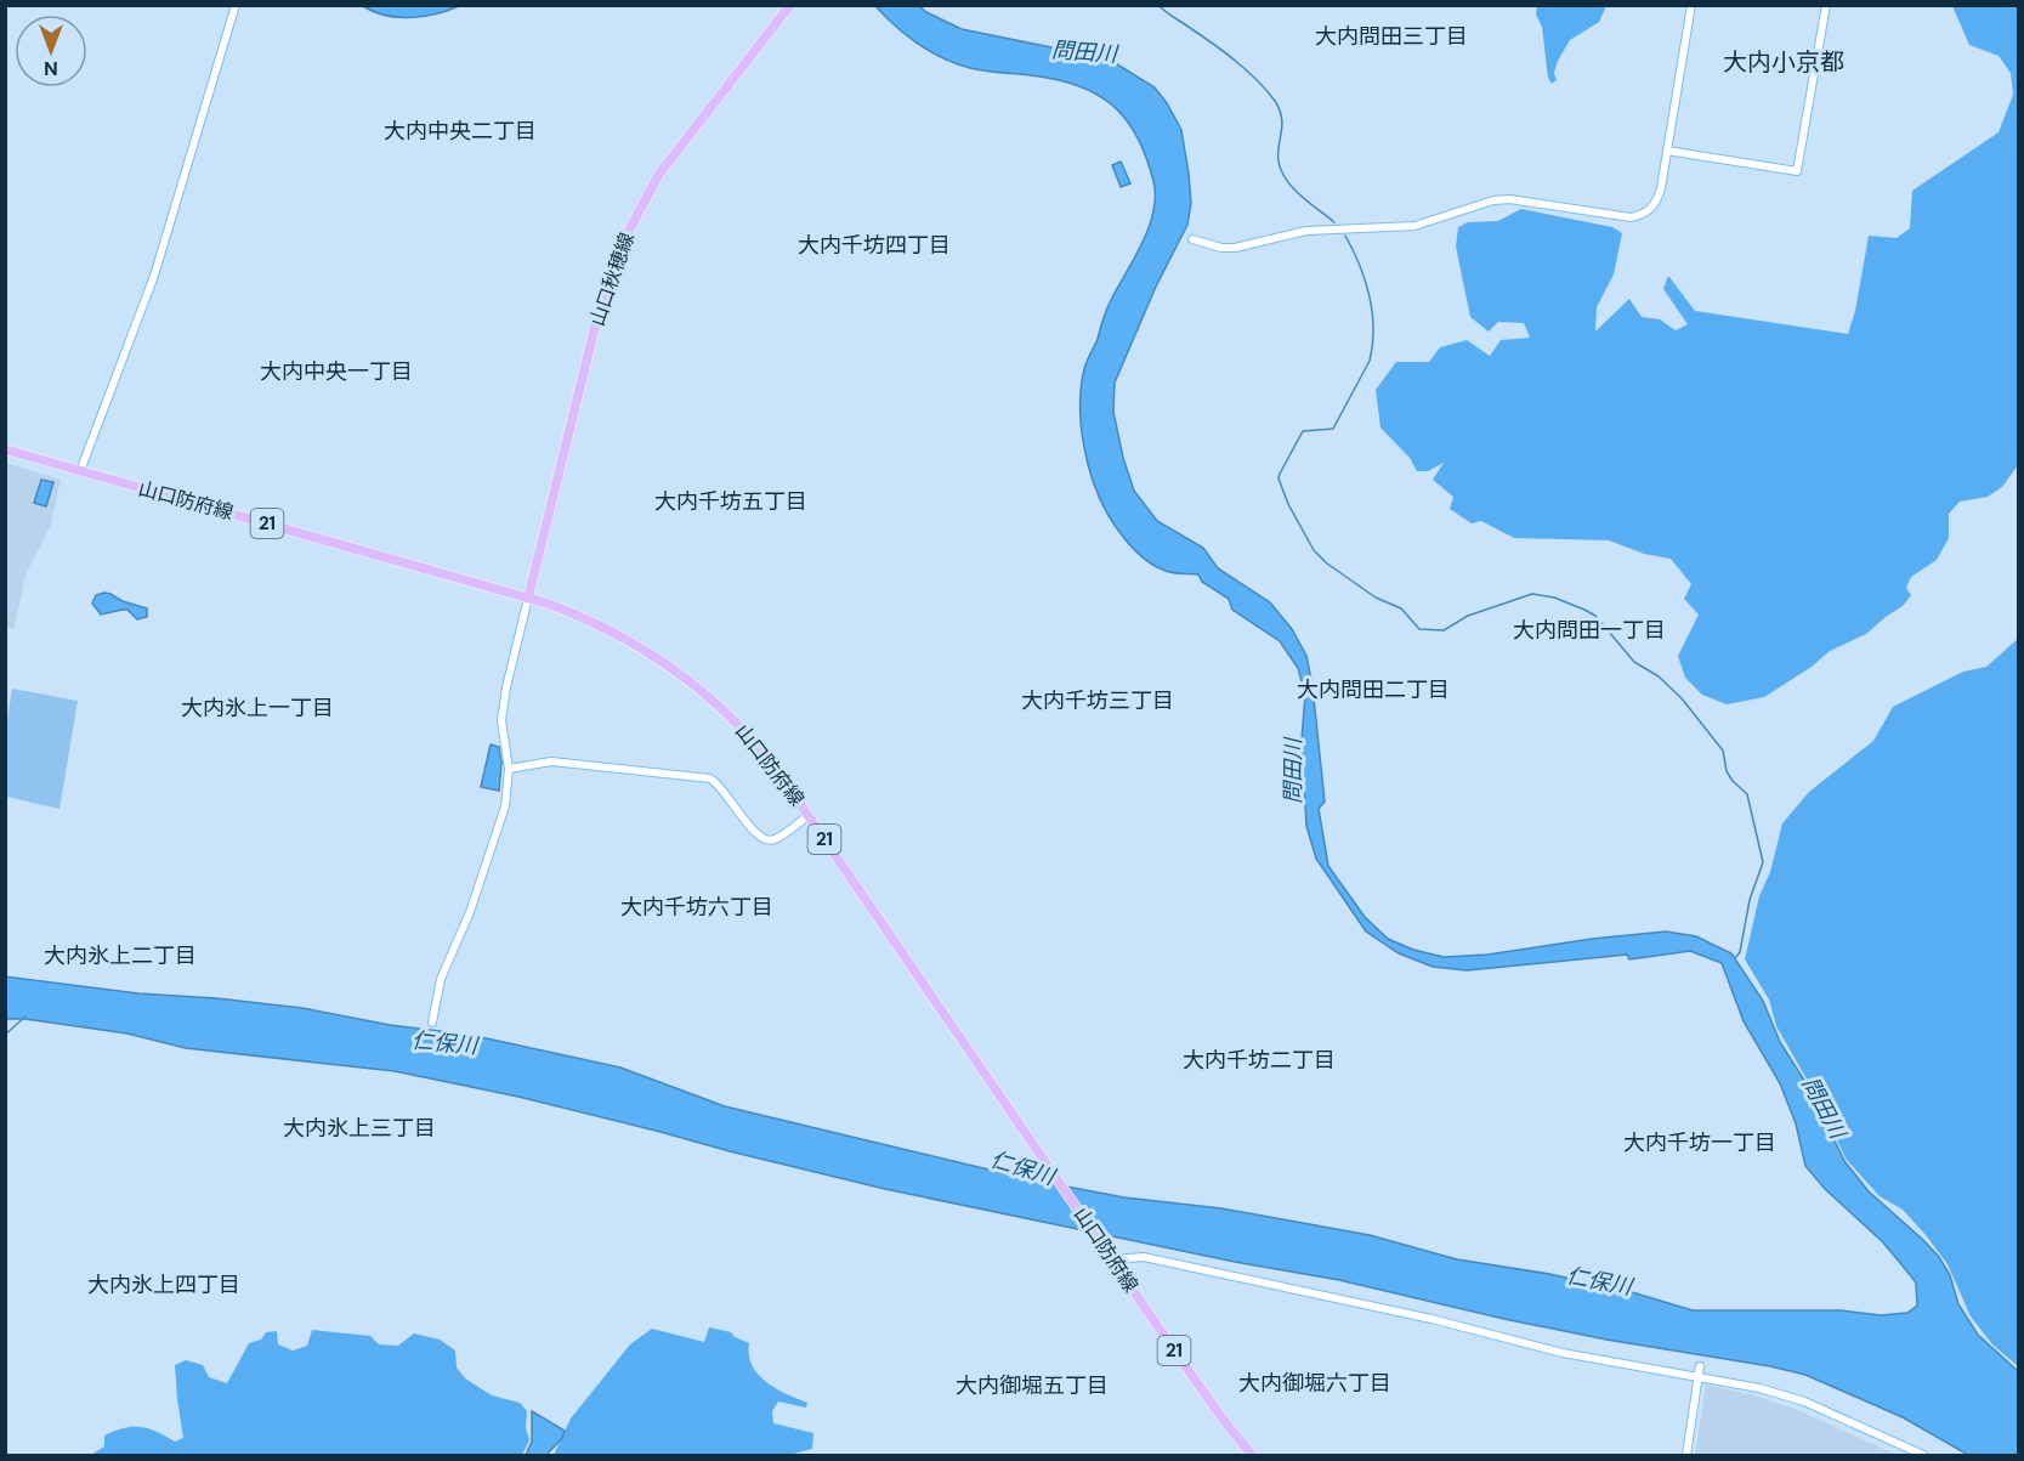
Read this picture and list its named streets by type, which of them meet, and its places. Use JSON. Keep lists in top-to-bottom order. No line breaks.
{"streets":{"main road":["山口秋穂線","山口防府線","21"]},"crossings":[["山口秋穂線","山口防府線"]],"districts":["大内問田三丁目","大内小京都","大内中央二丁目","大内千坊四丁目","大内中央一丁目","大内千坊五丁目","大内問田一丁目","大内問田二丁目","大内千坊三丁目","大内氷上一丁目","大内千坊六丁目","大内氷上二丁目","大内千坊二丁目","大内氷上三丁目","大内千坊一丁目","大内氷上四丁目","大内御堀六丁目","大内御堀五丁目"],"water":["問田川","仁保川"],"north":"bottom"}
